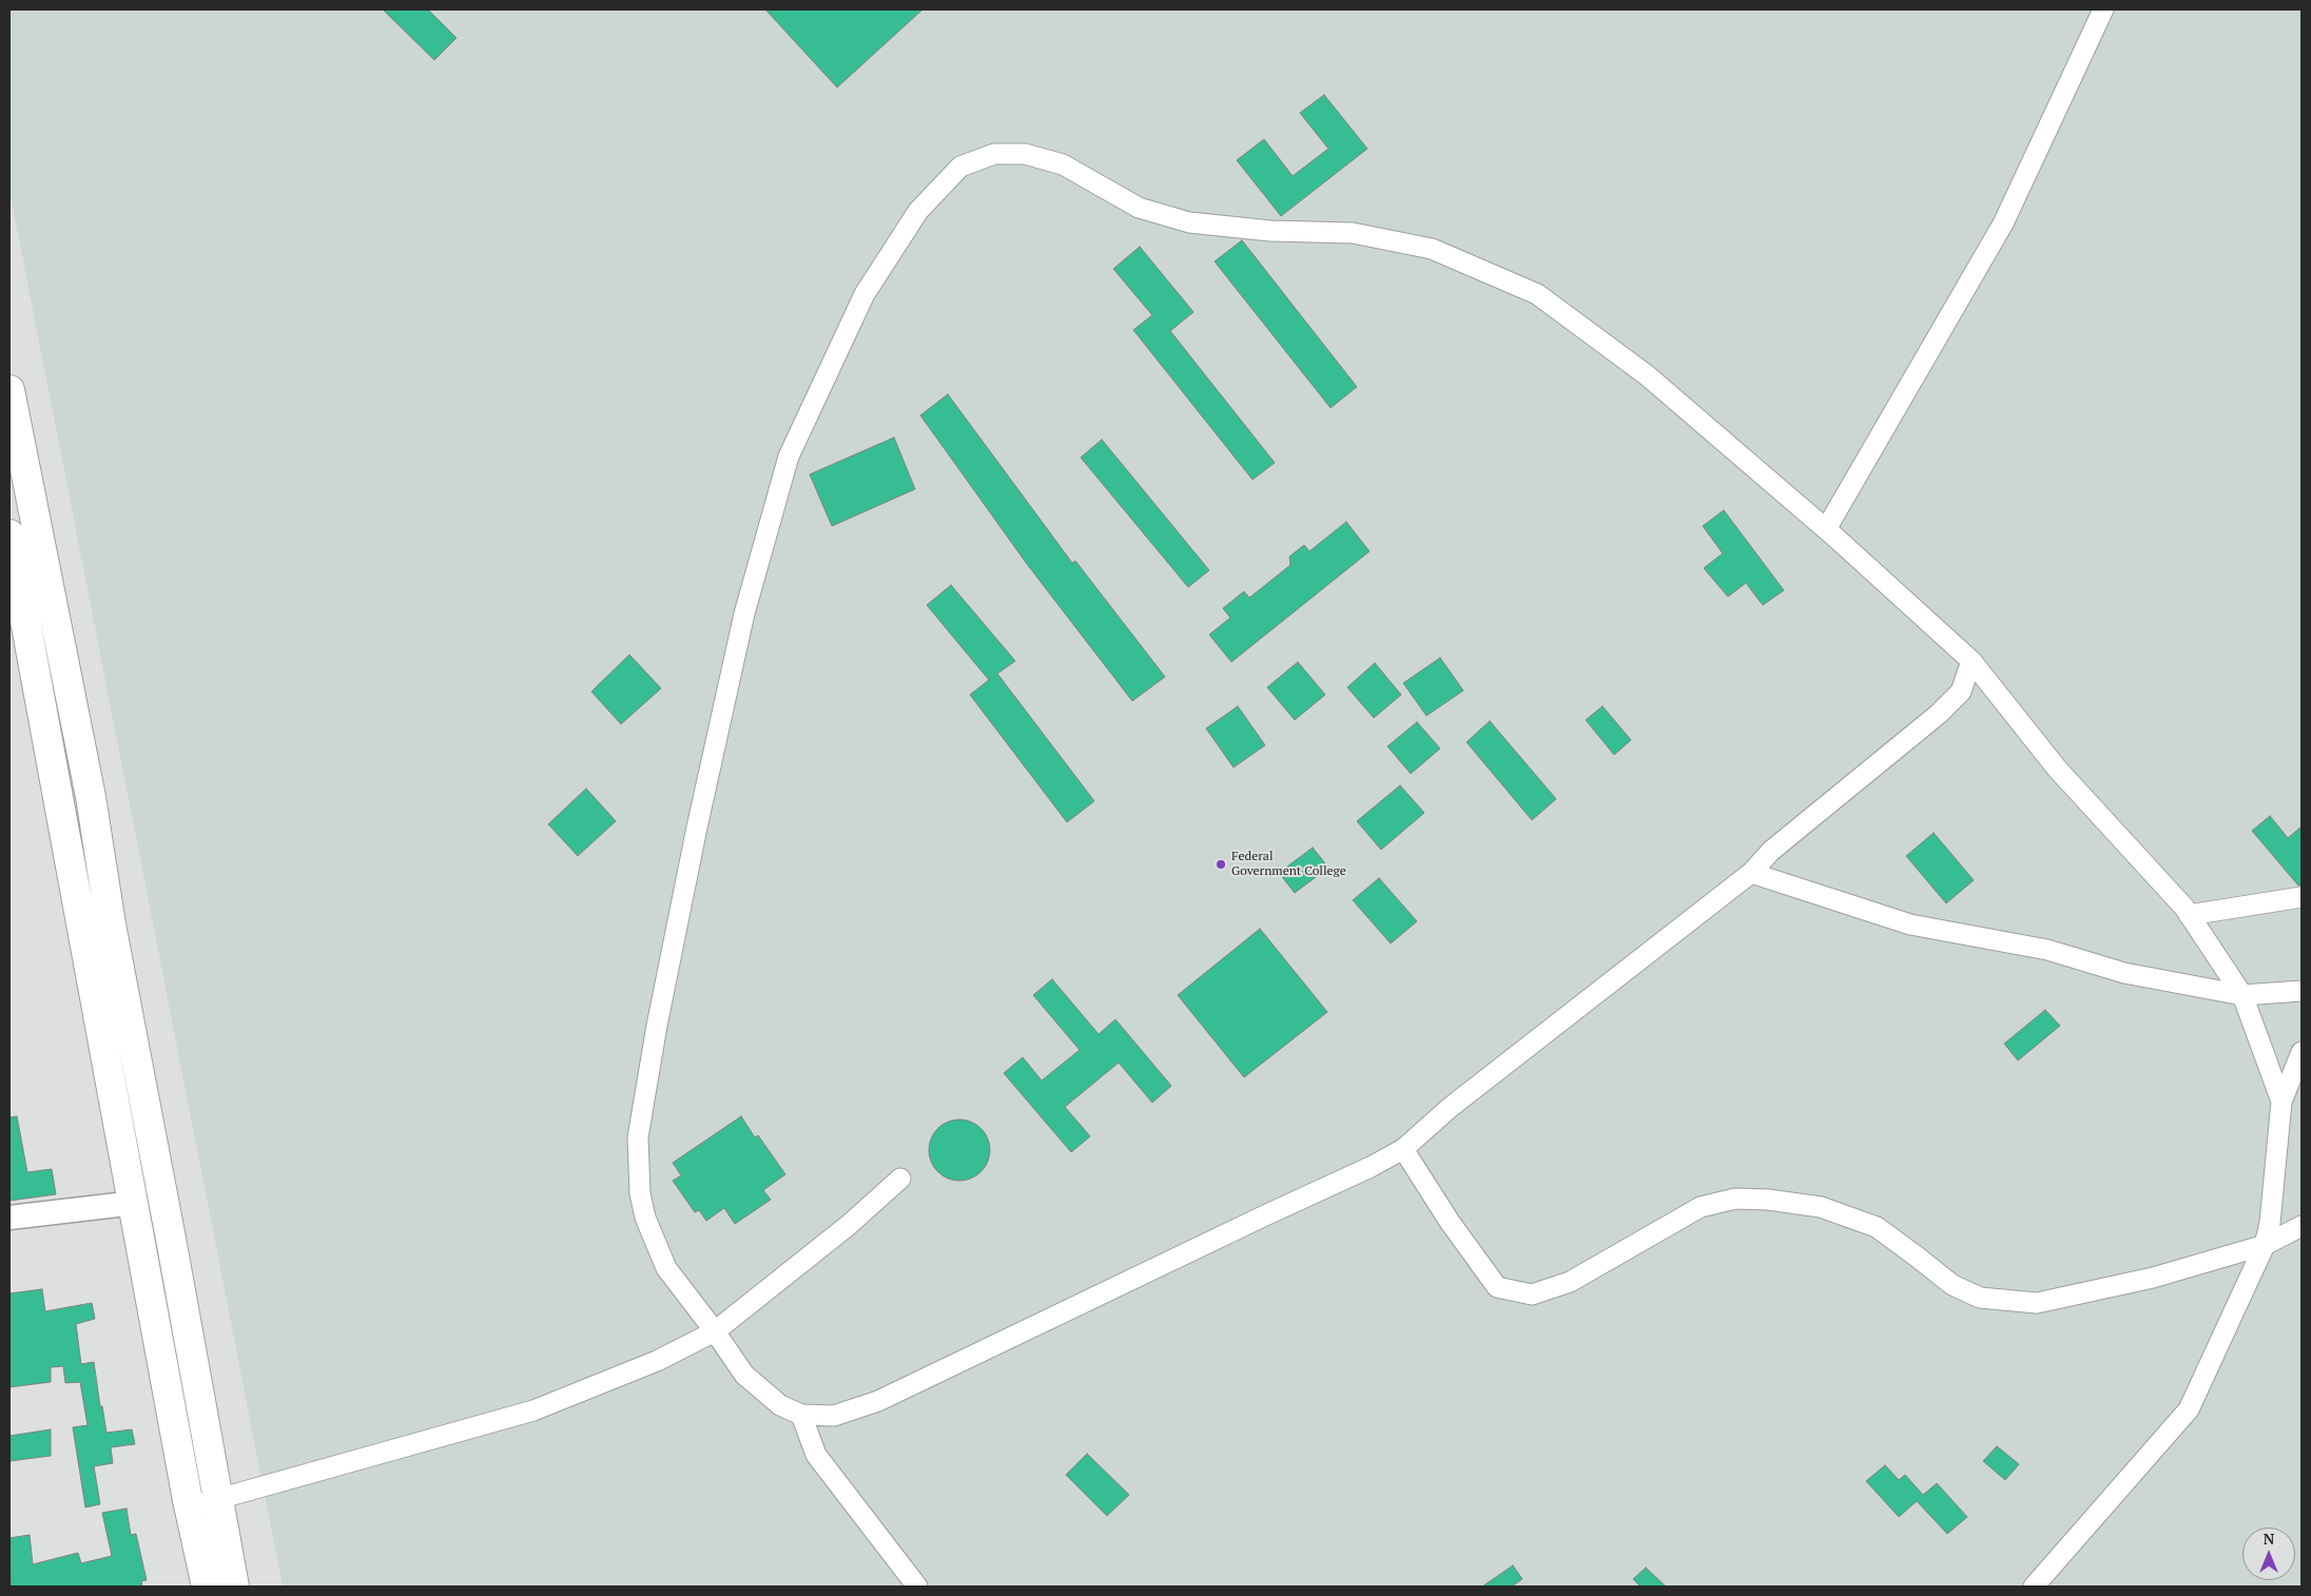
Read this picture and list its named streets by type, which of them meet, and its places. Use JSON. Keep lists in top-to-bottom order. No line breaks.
{"places":["Federal Government College"],"north":"top"}
